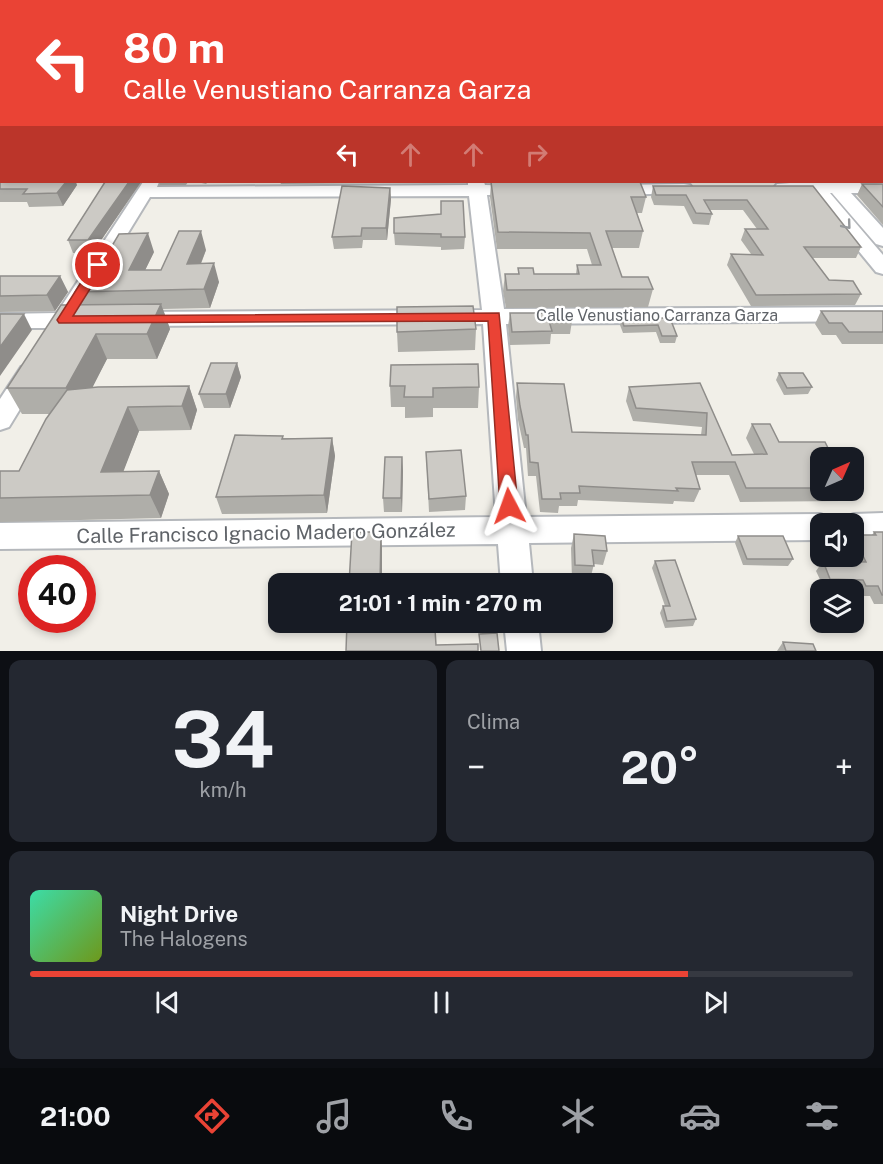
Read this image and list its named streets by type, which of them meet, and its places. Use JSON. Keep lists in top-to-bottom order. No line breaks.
{"streets":{"street":["Calle Venustiano Carranza Garza","Calle Francisco Ignacio Madero González"]},"north":"top right","page":{"turn":["80 m","Calle Venustiano Carranza Garza"],"limit":"40","trip":"21:01 · 1 min · 270 m","tile":[["34","km/h"],"Clima"],"heat":["−","20°","+"],"song":["Night Drive","The Halogens"],"tabs":"21:00"}}
